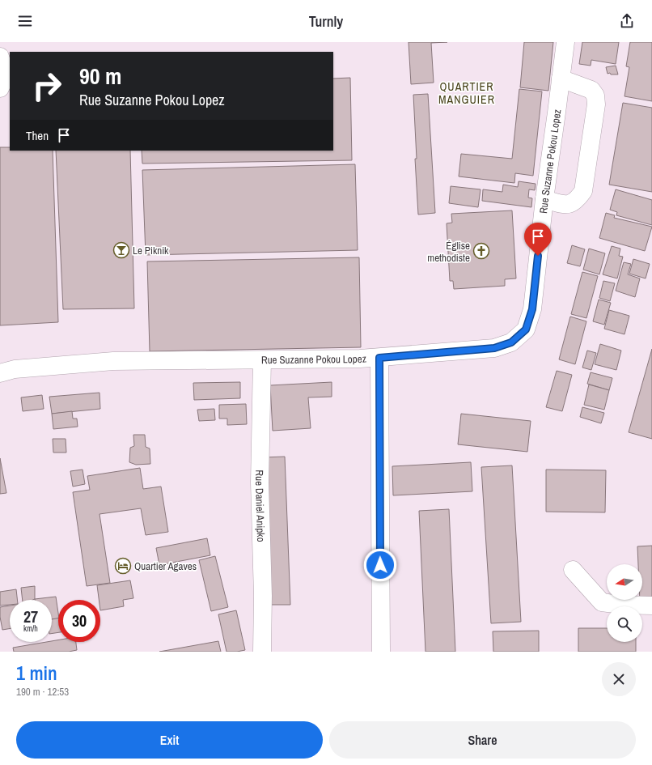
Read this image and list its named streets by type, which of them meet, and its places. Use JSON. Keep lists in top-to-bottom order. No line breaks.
{"streets":{"street":["Rue Suzanne Pokou Lopez","Rue Daniel Anipko"]},"crossings":[["Rue Suzanne Pokou Lopez","Rue Daniel Anipko"]],"districts":["QUARTIER MANGUIER"],"places":{"bar":["Le Piknik"],"church":["Église methodiste"],"hotel":["Quartier Agaves"]},"north":"left","page":{"header":"Turnly","turn":["90 m","Rue Suzanne Pokou Lopez"],"then":"Then","speed":"27 km/h","limit":"30","heading":["1 min","190 m · 12:53"],"buttons":["Exit","Share"]}}
